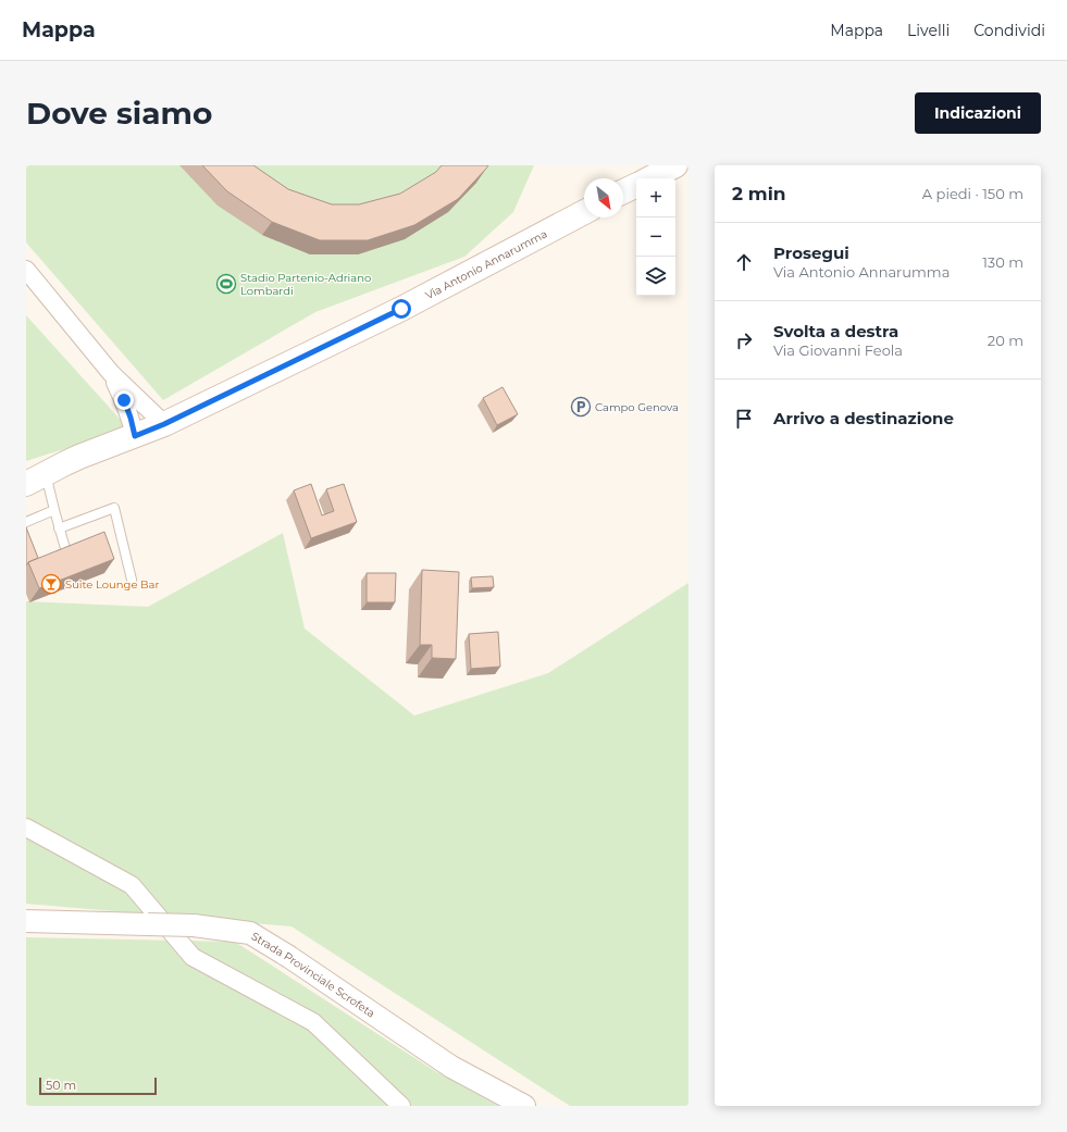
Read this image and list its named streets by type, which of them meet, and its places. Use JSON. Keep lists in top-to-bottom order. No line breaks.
{"streets":{"main road":["Via Antonio Annarumma"],"street":["Strada Provinciale Scrofeta"]},"places":{"sports":["Stadio Partenio-Adriano Lombardi"],"parking":["Campo Genova"],"bar":["Suite Lounge Bar"]},"scale_bar":"50 m","north":"bottom right","page":{"header":"Mappa","nav":["Mappa","Livelli","Condividi"],"buttons":"Indicazioni","title":"Dove siamo","heading":["2 min","A piedi · 150 m"],"map_buttons":["+","−"],"list":[["Prosegui","Via Antonio Annarumma","130 m"],["Svolta a destra","Via Giovanni Feola","20 m"],"Arrivo a destinazione"],"scale":"50 m"}}
